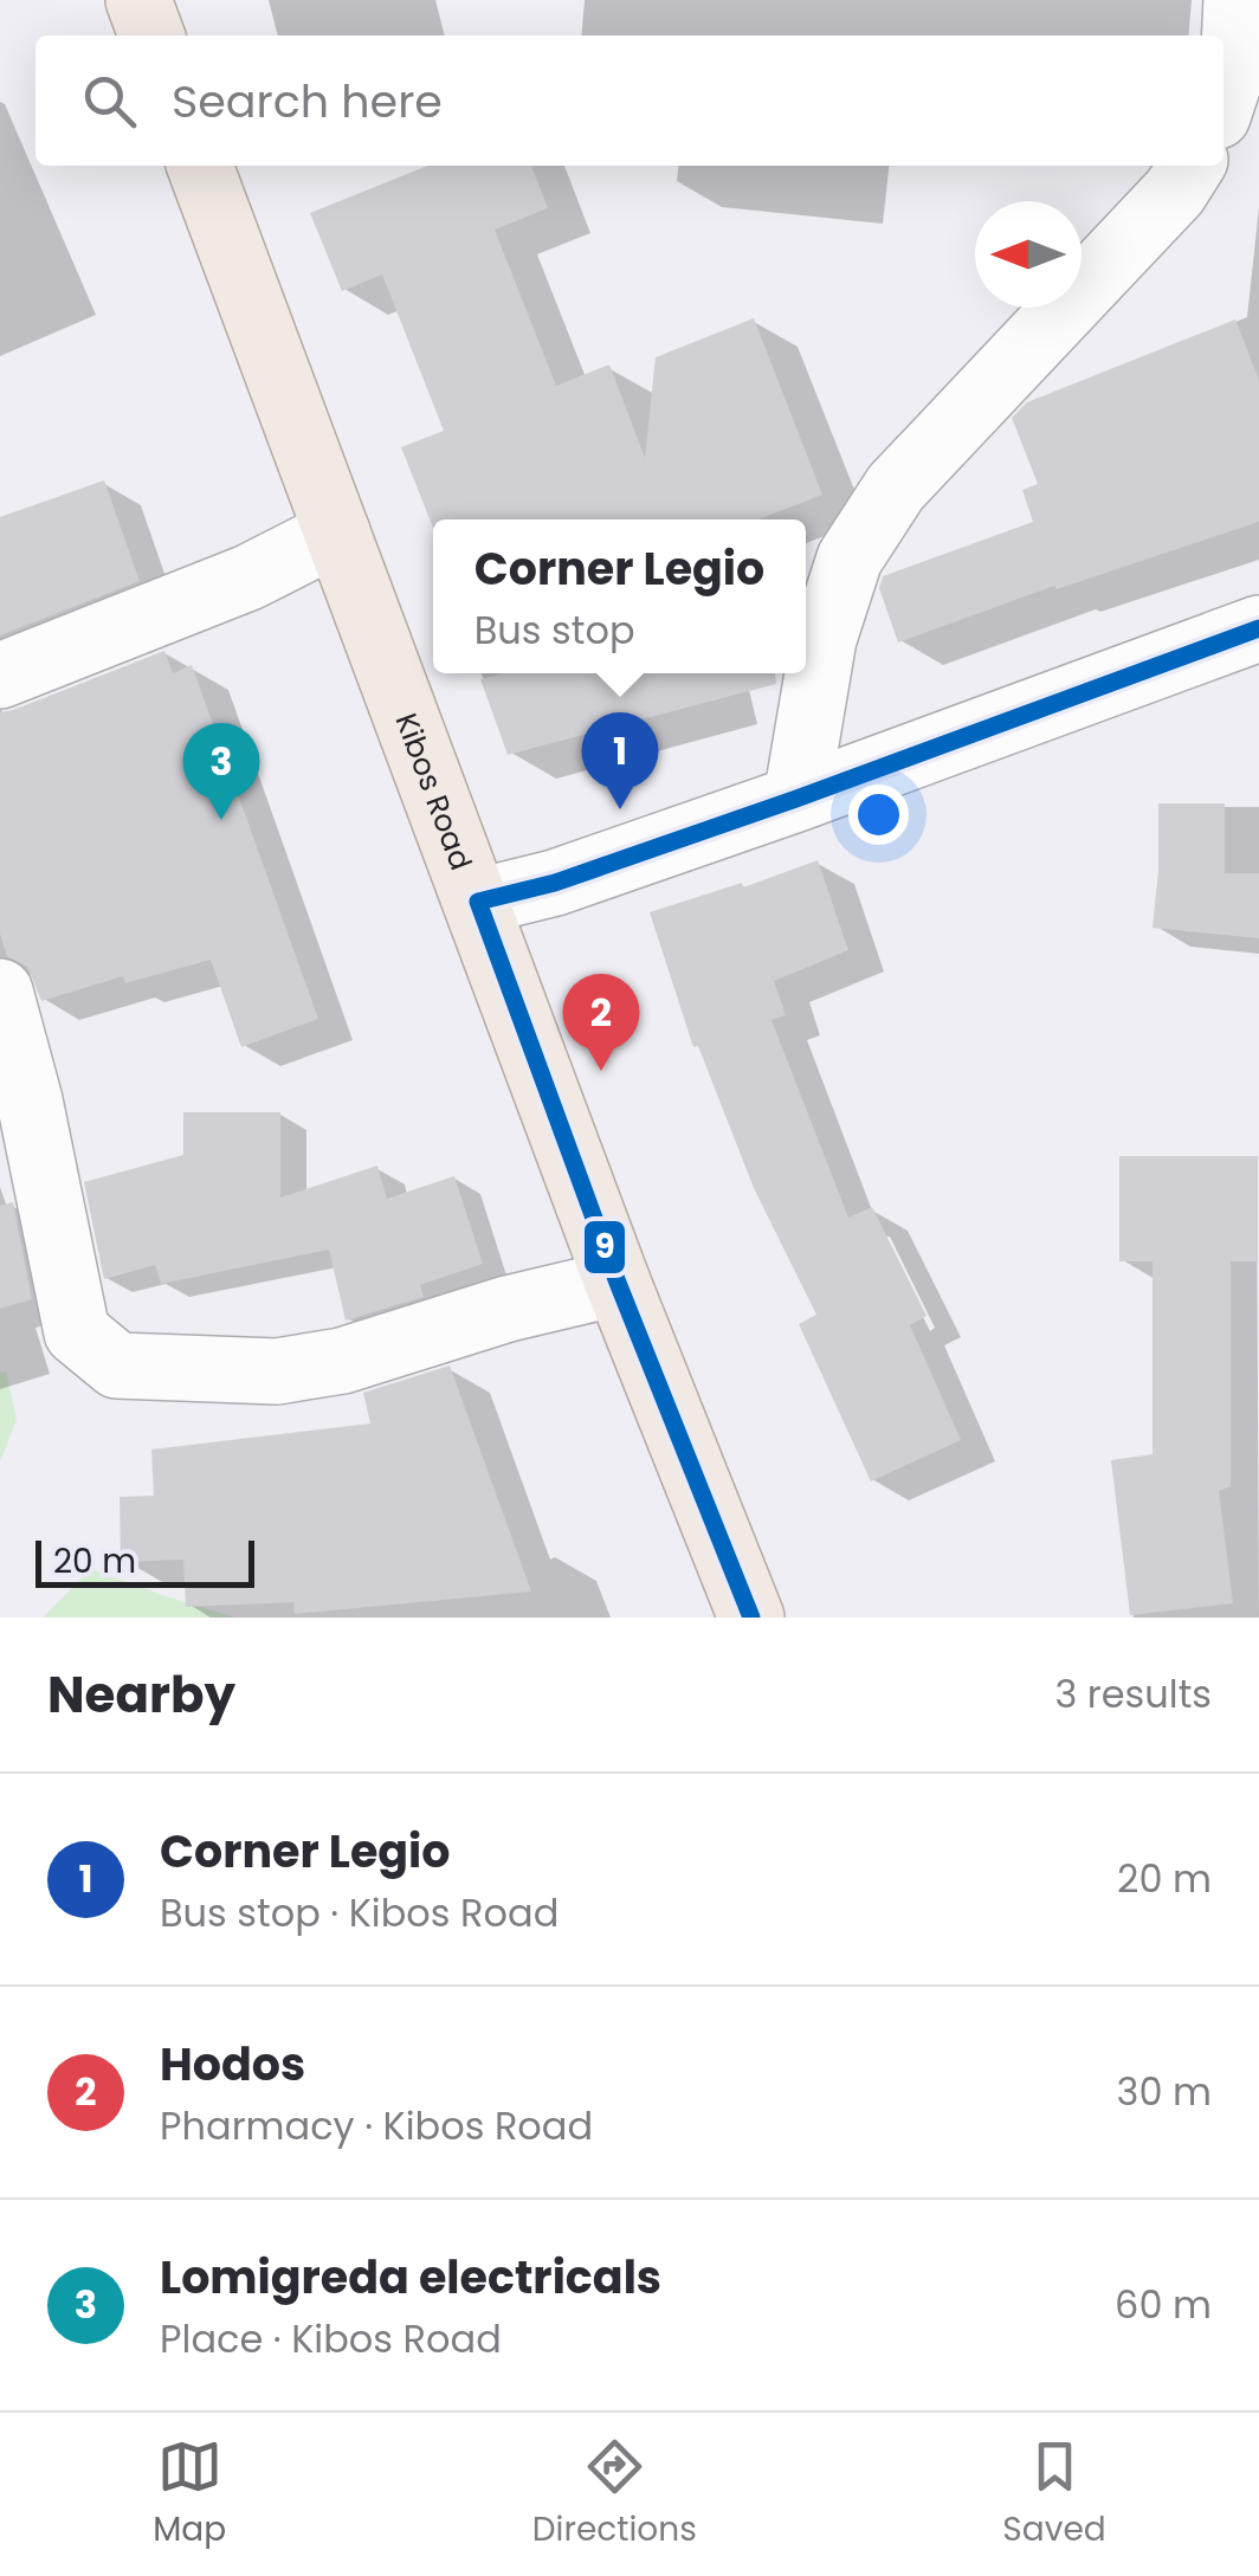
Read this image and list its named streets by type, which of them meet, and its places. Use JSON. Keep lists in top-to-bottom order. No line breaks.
{"streets":{"main road":["Kibos Road"]},"lines":["transit line 9"],"scale_bar":"20 m","north":"left","page":{"search":"Search here","popup":["Corner Legio","Bus stop"],"pins":["1","3","2"],"scale":"20 m","heading":["Nearby","3 results"],"list":[{"mark":"1","name":"Corner Legio","note":"Bus stop · Kibos Road","value":"20 m"},{"mark":"2","name":"Hodos","note":"Pharmacy · Kibos Road","value":"30 m"},{"mark":"3","name":"Lomigreda electricals","note":"Place · Kibos Road","value":"60 m"}],"nav":["Map","Directions","Saved"]}}
